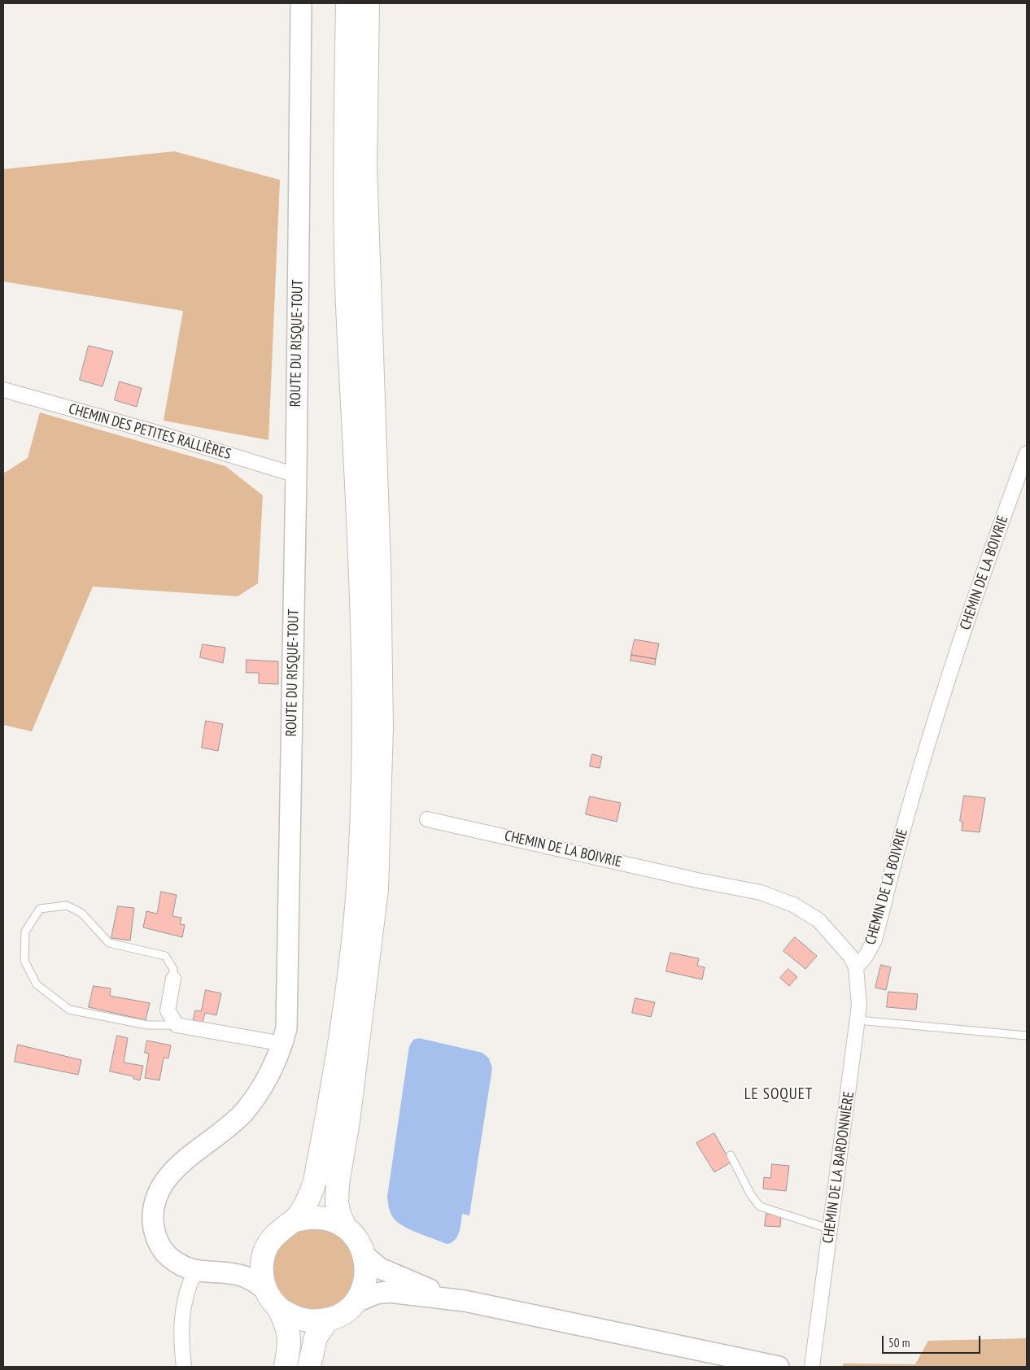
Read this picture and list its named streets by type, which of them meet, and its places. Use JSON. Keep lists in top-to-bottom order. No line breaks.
{"streets":{"street":["ROUTE DU RISQUE-TOUT","CHEMIN DES PETITES RALLIÈRES","CHEMIN DE LA BOIVRIE","CHEMIN DE LA BARDONNIÈRE"]},"crossings":[["ROUTE DU RISQUE-TOUT","CHEMIN DES PETITES RALLIÈRES"],["CHEMIN DE LA BOIVRIE","CHEMIN DE LA BARDONNIÈRE"]],"districts":["LE SOQUET"],"scale_bar":"50 m"}
